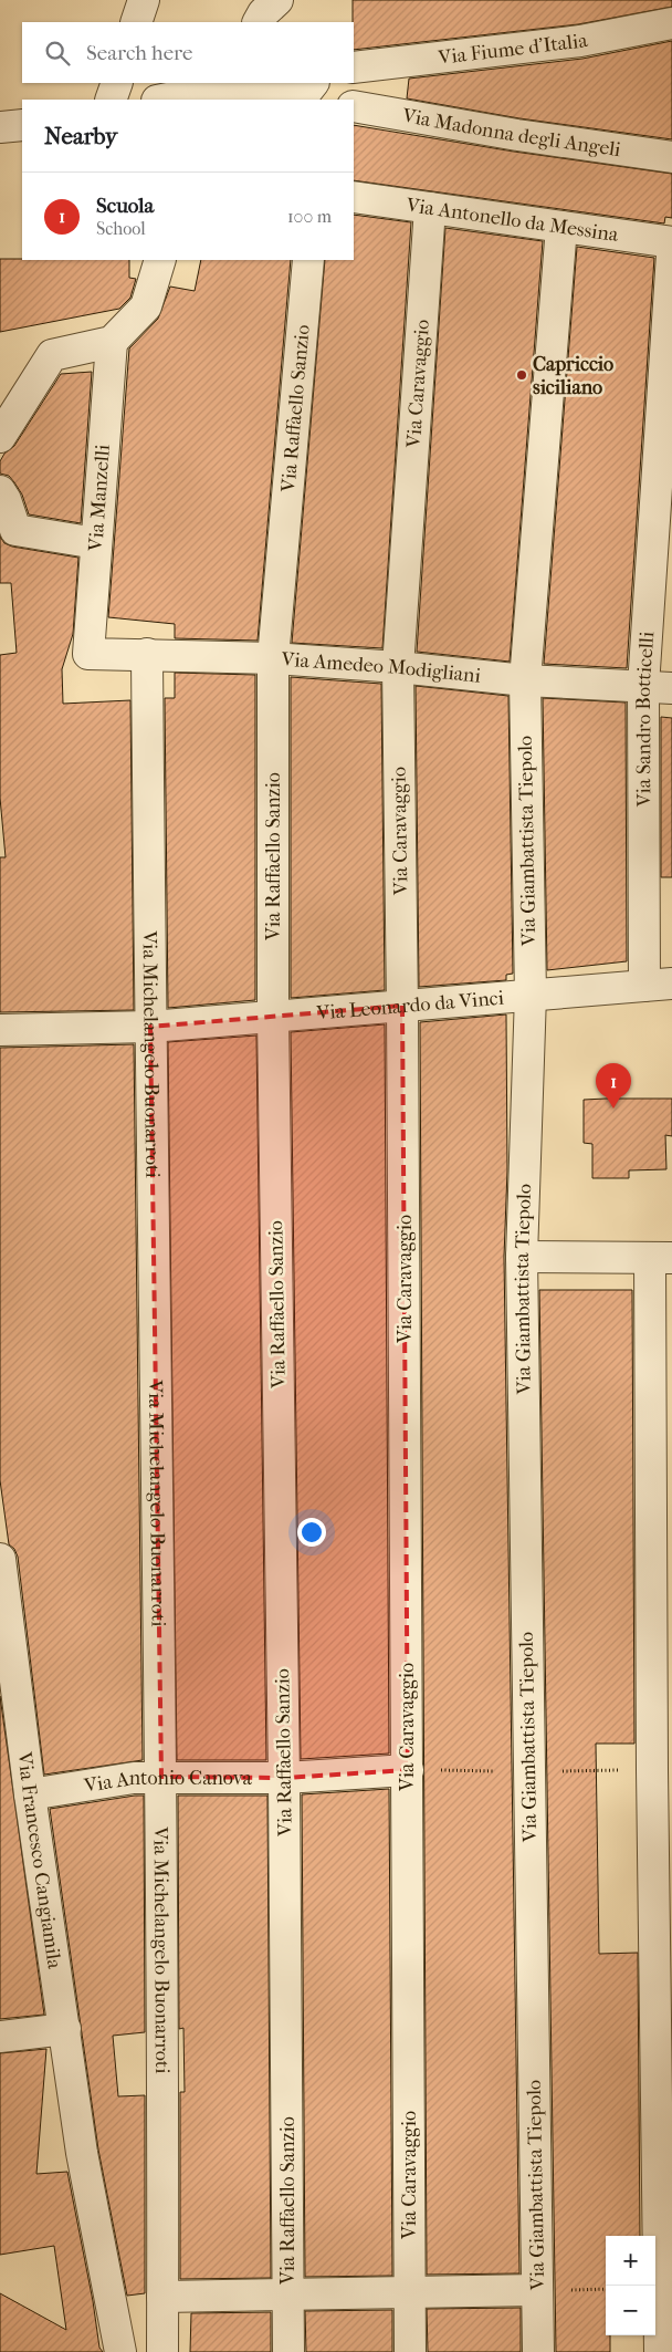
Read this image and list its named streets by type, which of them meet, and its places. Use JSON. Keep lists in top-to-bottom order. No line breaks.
{"streets":{"street":["Via Fiume d'Italia","Via Madonna degli Angeli","Via Antonello da Messina","Via Caravaggio","Via Raffaello Sanzio","Via Manzelli","Via Amedeo Modigliani","Via Sandro Botticelli","Via Giambattista Tiepolo","Via Leonardo da Vinci","Via Michelangelo Buonarroti","Via Antonio Canova","Via Francesco Cangiamila"]},"crossings":[["Via Antonello da Messina","Via Caravaggio"],["Via Antonello da Messina","Via Giambattista Tiepolo"],["Via Caravaggio","Via Amedeo Modigliani"],["Via Caravaggio","Via Leonardo da Vinci"],["Via Caravaggio","Via Antonio Canova"],["Via Raffaello Sanzio","Via Amedeo Modigliani"],["Via Raffaello Sanzio","Via Leonardo da Vinci"],["Via Raffaello Sanzio","Via Antonio Canova"],["Via Manzelli","Via Amedeo Modigliani"],["Via Amedeo Modigliani","Via Sandro Botticelli"],["Via Amedeo Modigliani","Via Giambattista Tiepolo"],["Via Amedeo Modigliani","Via Michelangelo Buonarroti"],["Via Sandro Botticelli","Via Leonardo da Vinci"],["Via Giambattista Tiepolo","Via Leonardo da Vinci"],["Via Leonardo da Vinci","Via Michelangelo Buonarroti"],["Via Michelangelo Buonarroti","Via Antonio Canova"],["Via Antonio Canova","Via Francesco Cangiamila"]],"places":["Capriccio siciliano"],"page":{"search":"Search here","heading":"Nearby","list":[{"mark":"1","name":"Scuola","note":"School","value":"100 m"}],"pins":"1","map_buttons":["+","−"]}}
